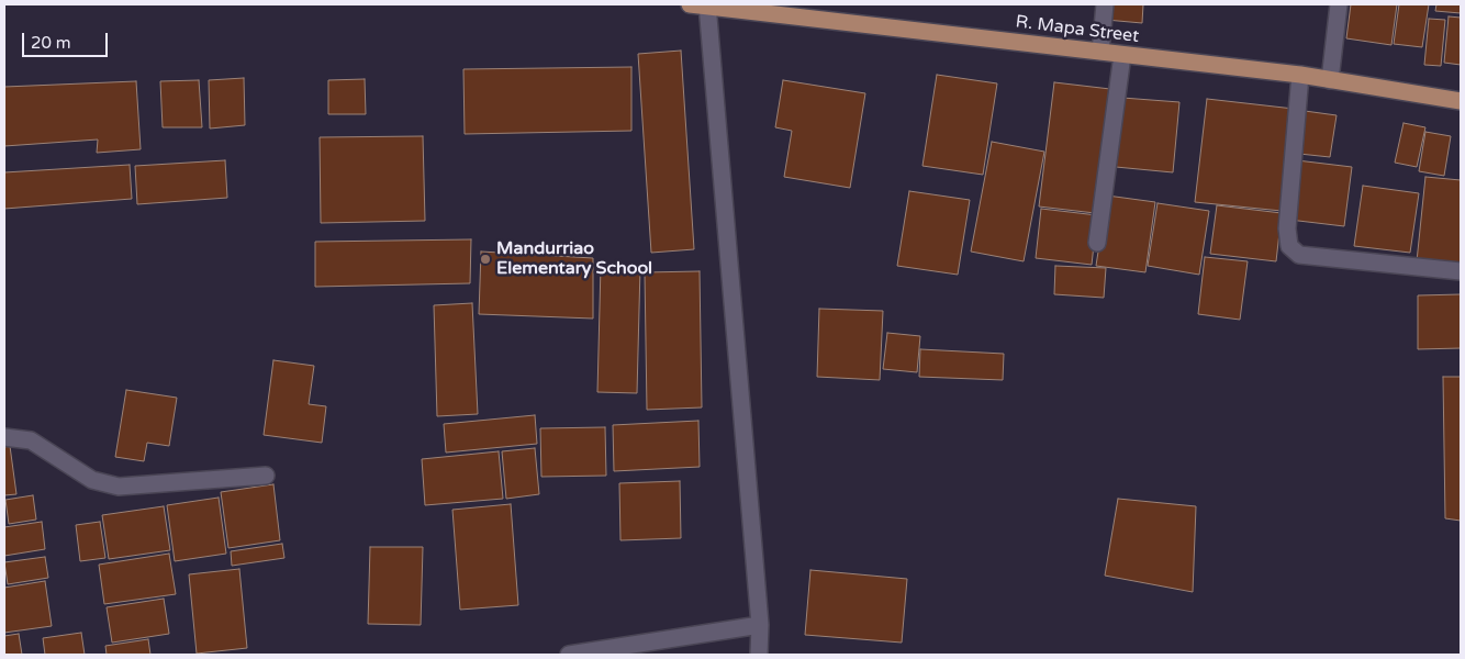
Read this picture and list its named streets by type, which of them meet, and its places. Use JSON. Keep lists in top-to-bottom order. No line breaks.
{"streets":{"main road":["R. Mapa Street"]},"places":["Mandurriao Elementary School"],"scale_bar":"20 m"}
